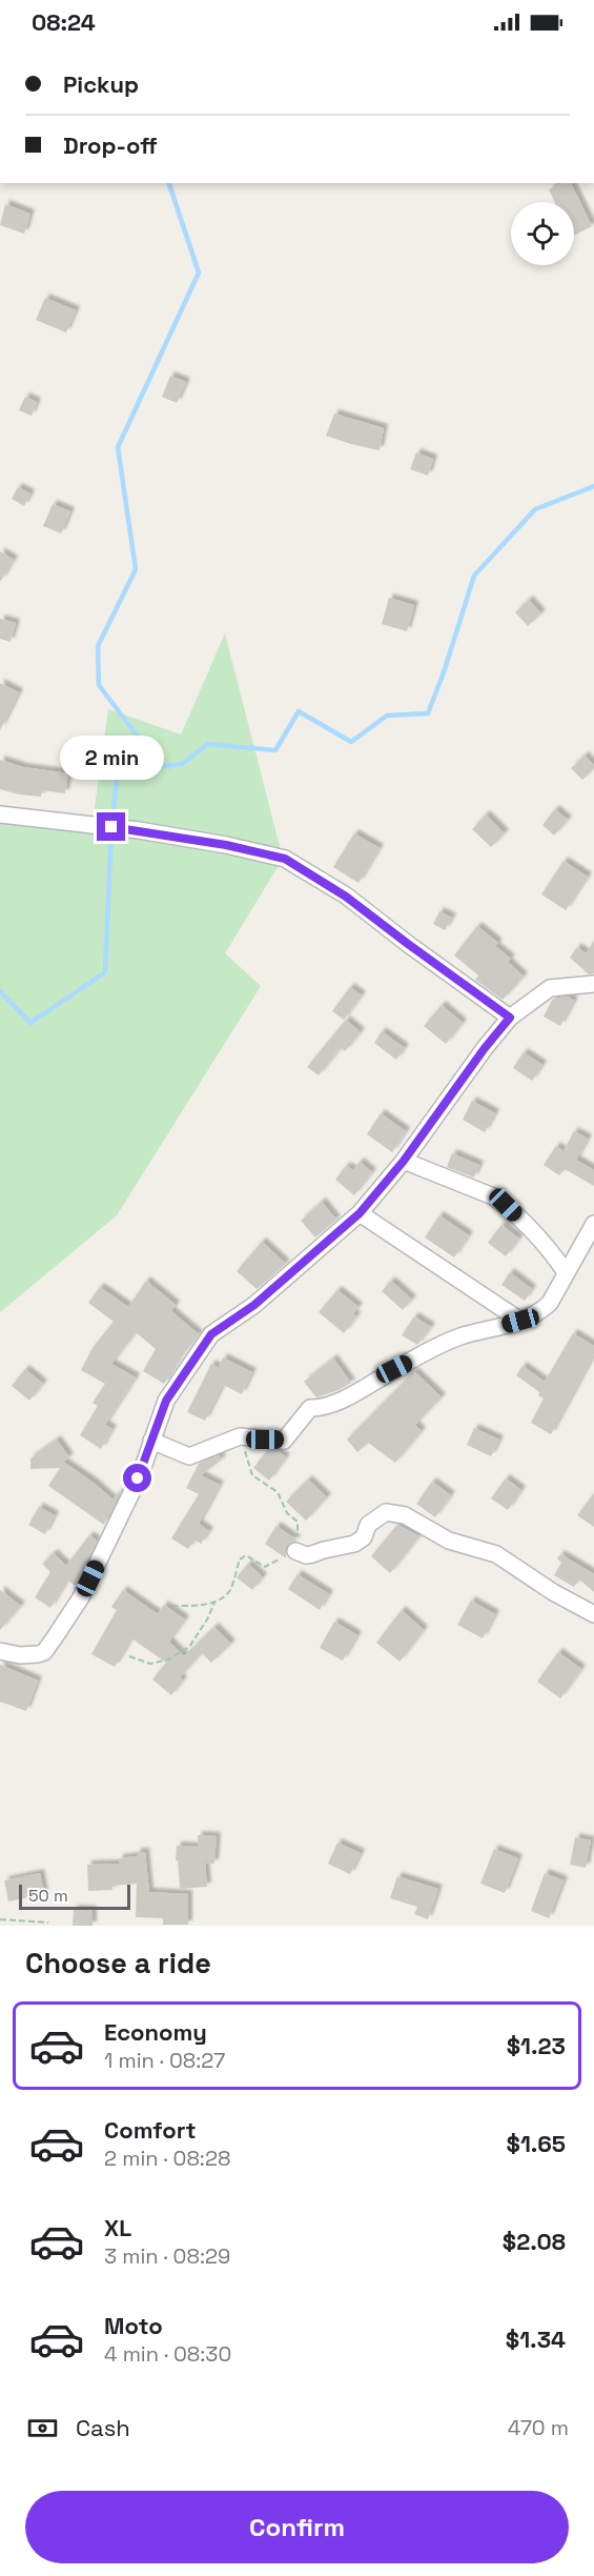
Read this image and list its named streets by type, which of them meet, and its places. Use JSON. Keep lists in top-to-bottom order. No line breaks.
{"scale_bar":"50 m","page":{"status":"08:24","banner":["Pickup","Drop-off"],"bubble":"2 min","scale":"50 m","heading":"Choose a ride","list":[{"name":"Economy","note":"1 min · 08:27","value":"$1.23"},{"name":"Comfort","note":"2 min · 08:28","value":"$1.65"},{"name":"XL","note":"3 min · 08:29","value":"$2.08"},{"name":"Moto","note":"4 min · 08:30","value":"$1.34"}],"pay":["Cash","470 m"],"buttons":"Confirm"}}
